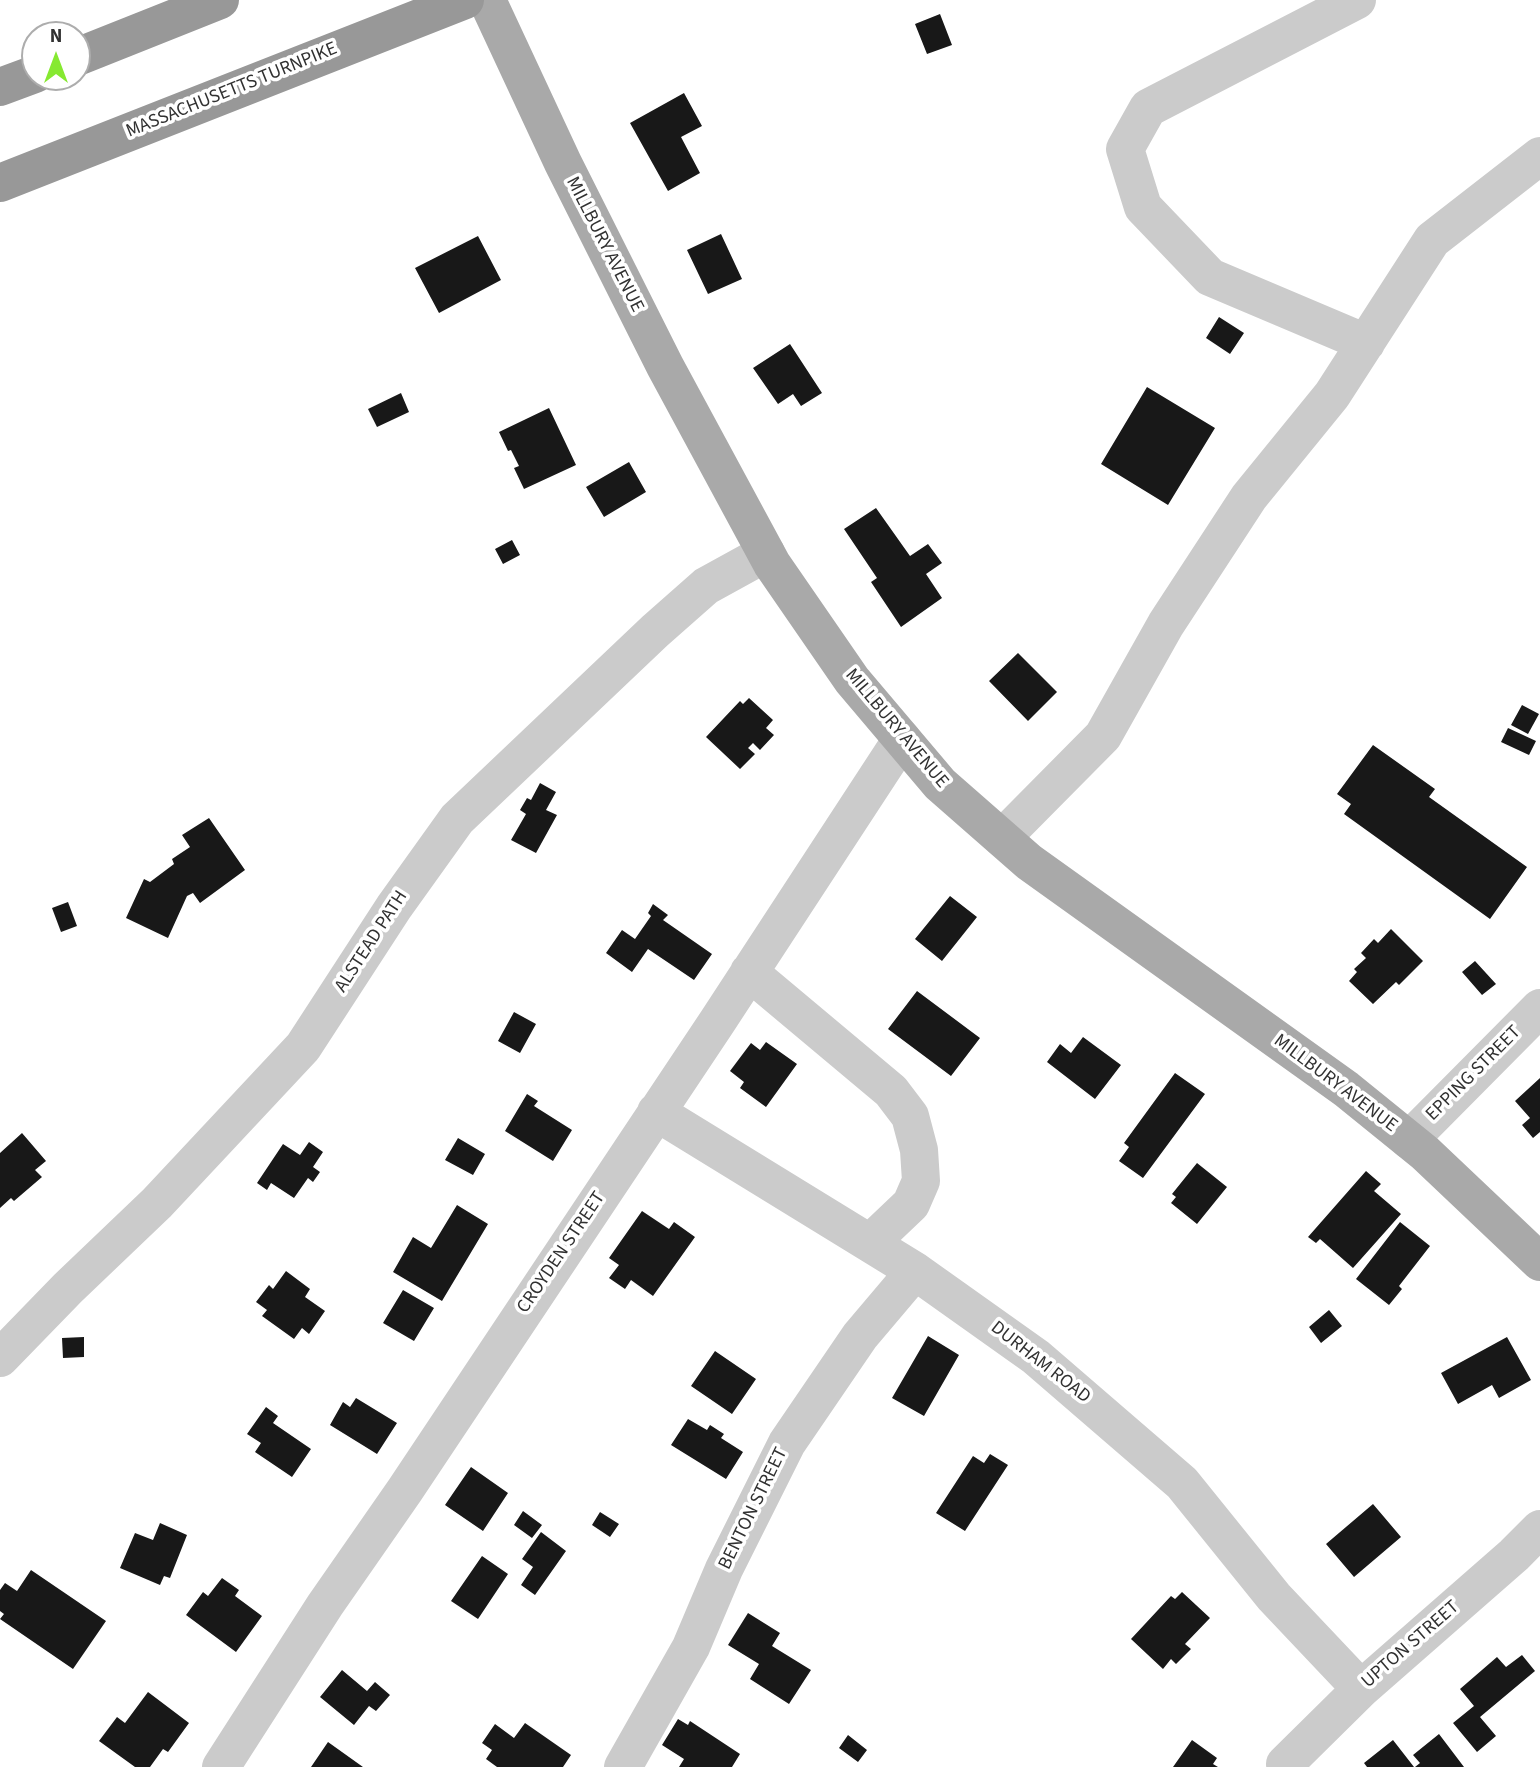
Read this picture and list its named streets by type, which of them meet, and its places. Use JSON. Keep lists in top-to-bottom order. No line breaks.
{"streets":{"highway":["MASSACHUSETTS TURNPIKE"],"main road":["MILLBURY AVENUE"],"street":["ALSTEAD PATH","EPPING STREET","CROYDEN STREET","DURHAM ROAD","BENTON STREET","UPTON STREET"]},"crossings":[["MILLBURY AVENUE","ALSTEAD PATH"],["MILLBURY AVENUE","EPPING STREET"],["MILLBURY AVENUE","CROYDEN STREET"],["CROYDEN STREET","DURHAM ROAD"],["DURHAM ROAD","BENTON STREET"],["DURHAM ROAD","UPTON STREET"]],"north":"top"}
